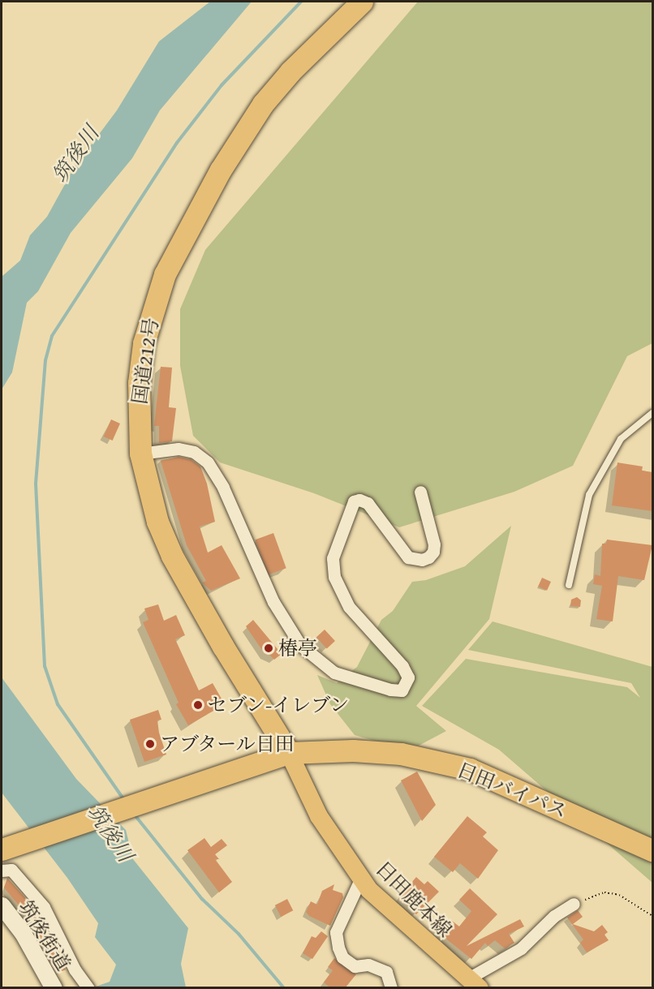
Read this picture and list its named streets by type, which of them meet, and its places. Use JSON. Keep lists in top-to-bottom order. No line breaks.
{"streets":{"highway":["国道212号","日田バイパス"],"main road":["日田鹿本線"],"street":["筑後街道"]},"crossings":[["国道212号","日田バイパス"],["国道212号","日田鹿本線"],["日田バイパス","日田鹿本線"]],"water":["筑後川"],"places":["椿亭","セブン-イレブン","アブタール日田"]}
